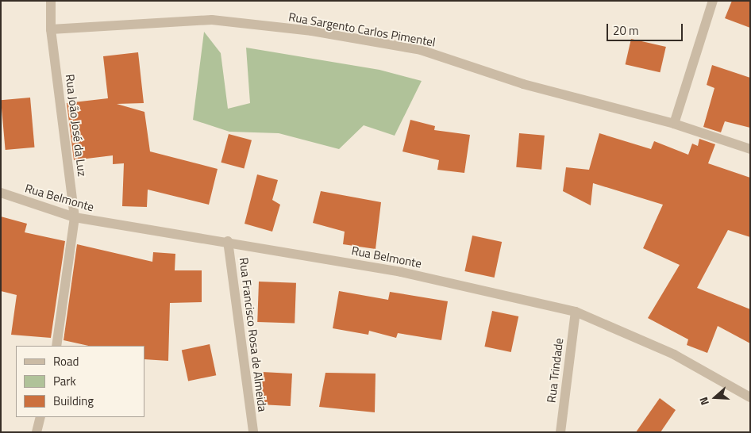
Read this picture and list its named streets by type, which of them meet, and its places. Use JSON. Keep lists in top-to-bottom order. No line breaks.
{"streets":{"street":["Rua Sargento Carlos Pimentel","Rua João José da Luz","Rua Belmonte","Rua Francisco Rosa de Almeida","Rua Trindade"]},"crossings":[["Rua Sargento Carlos Pimentel","Rua João José da Luz"],["Rua João José da Luz","Rua Belmonte"],["Rua Belmonte","Rua Francisco Rosa de Almeida"],["Rua Belmonte","Rua Trindade"]],"legend":["Road","Park","Building"],"scale_bar":"20 m","north":"left"}
